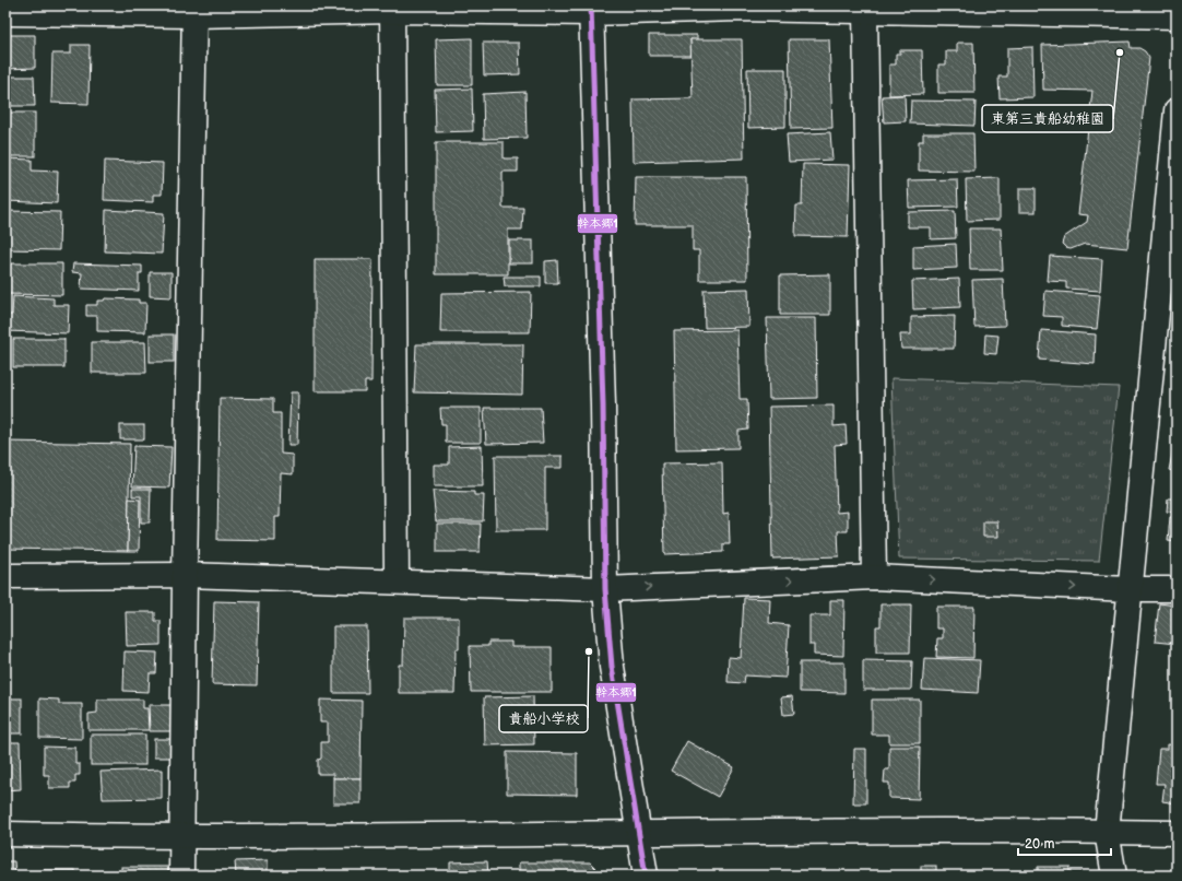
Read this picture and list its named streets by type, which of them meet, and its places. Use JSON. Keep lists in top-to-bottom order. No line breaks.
{"places":["東第三貴船幼稚園","貴船小学校"],"lines":["transit line 幹本郷1"],"scale_bar":"20 m"}
